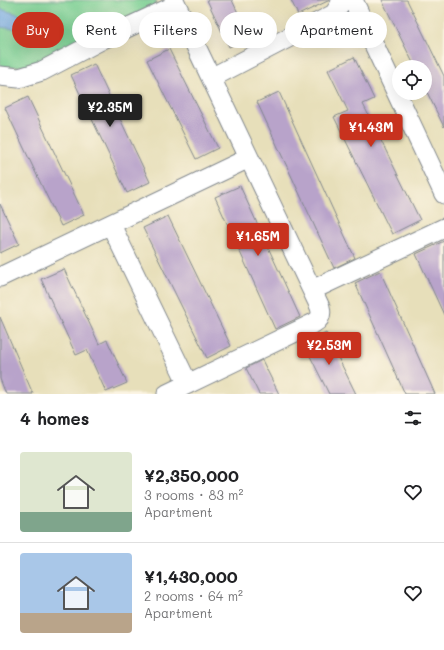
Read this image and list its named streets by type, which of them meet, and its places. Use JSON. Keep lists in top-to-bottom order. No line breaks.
{"page":{"chip":["Buy","Rent","Filters","New","Apartment"],"price":["¥2.35M","¥1.43M","¥1.65M","¥2.53M"],"heading":"4 homes","list":[{"name":"¥2,350,000","note":"3 rooms · 83 m² · Apartment"},{"name":"¥1,430,000","note":"2 rooms · 64 m² · Apartment"}]}}
